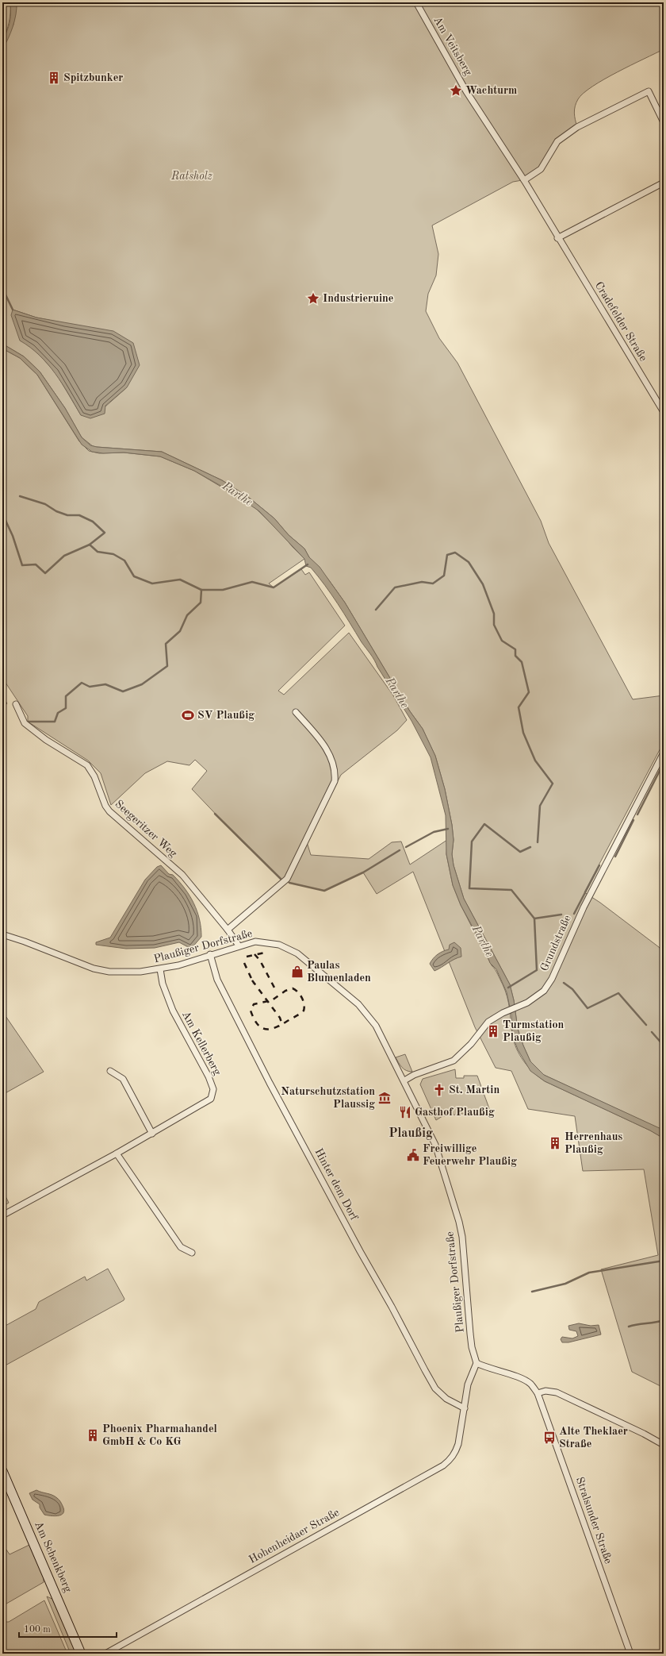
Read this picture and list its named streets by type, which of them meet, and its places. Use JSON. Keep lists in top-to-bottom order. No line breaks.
{"streets":{"main road":["Am Schenkberg"],"street":["Am Veitsberg","Cradefelder Straße","Seegeritzer Weg","Grundstraße","Plaußiger Dorfstraße","Am Kellerberg","Hinter dem Dorf","Stralsunder Straße","Hohenheidaer Straße"]},"crossings":[["Am Veitsberg","Cradefelder Straße"],["Seegeritzer Weg","Plaußiger Dorfstraße"],["Grundstraße","Plaußiger Dorfstraße"],["Plaußiger Dorfstraße","Am Kellerberg"],["Plaußiger Dorfstraße","Hinter dem Dorf"],["Hinter dem Dorf","Hohenheidaer Straße"]],"districts":["Plaußig"],"water":["Parthe"],"parks":["Ratsholz"],"places":{"building":["Spitzbunker","Turmstation Plaußig","Herrenhaus Plaußig","Phoenix Pharmahandel GmbH & Co KG"],"place":["Wachturm","Industrieruine"],"sports":["SV Plaußig"],"shop":["Paulas Blumenladen"],"church":["St. Martin"],"museum":["Naturschutzstation Plaussig"],"restaurant":["Gasthof Plaußig"],"public building":["Freiwillige Feuerwehr Plaußig"],"bus stop":["Alte Theklaer Straße"]},"scale_bar":"100 m"}
